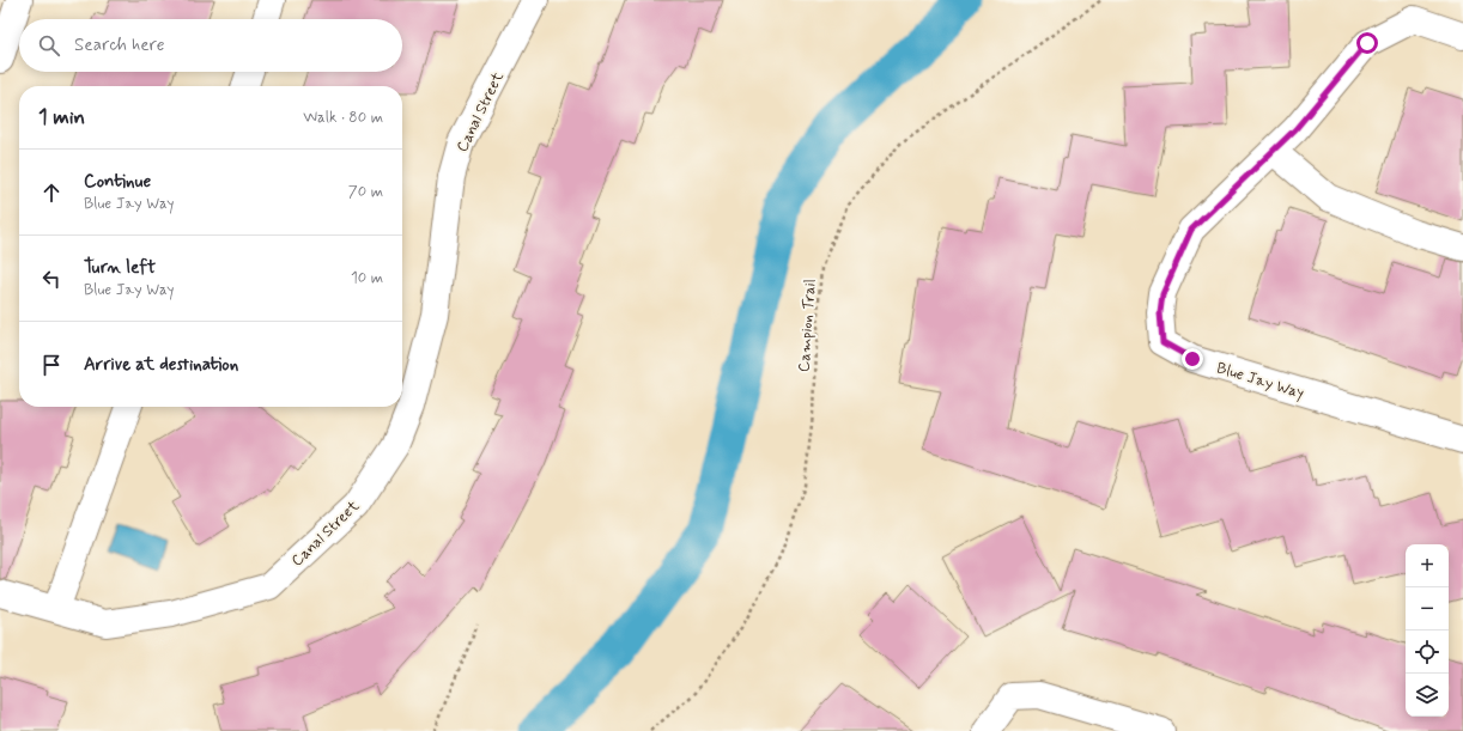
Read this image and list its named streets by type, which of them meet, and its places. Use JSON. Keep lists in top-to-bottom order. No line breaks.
{"streets":{"street":["Canal Street","Blue Jay Way"],"path":["Campion Trail"]},"page":{"search":"Search here","heading":["1 min","Walk · 80 m"],"list":[["Continue","Blue Jay Way","70 m"],["Turn left","Blue Jay Way","10 m"],"Arrive at destination"],"map_buttons":["+","−"]}}
